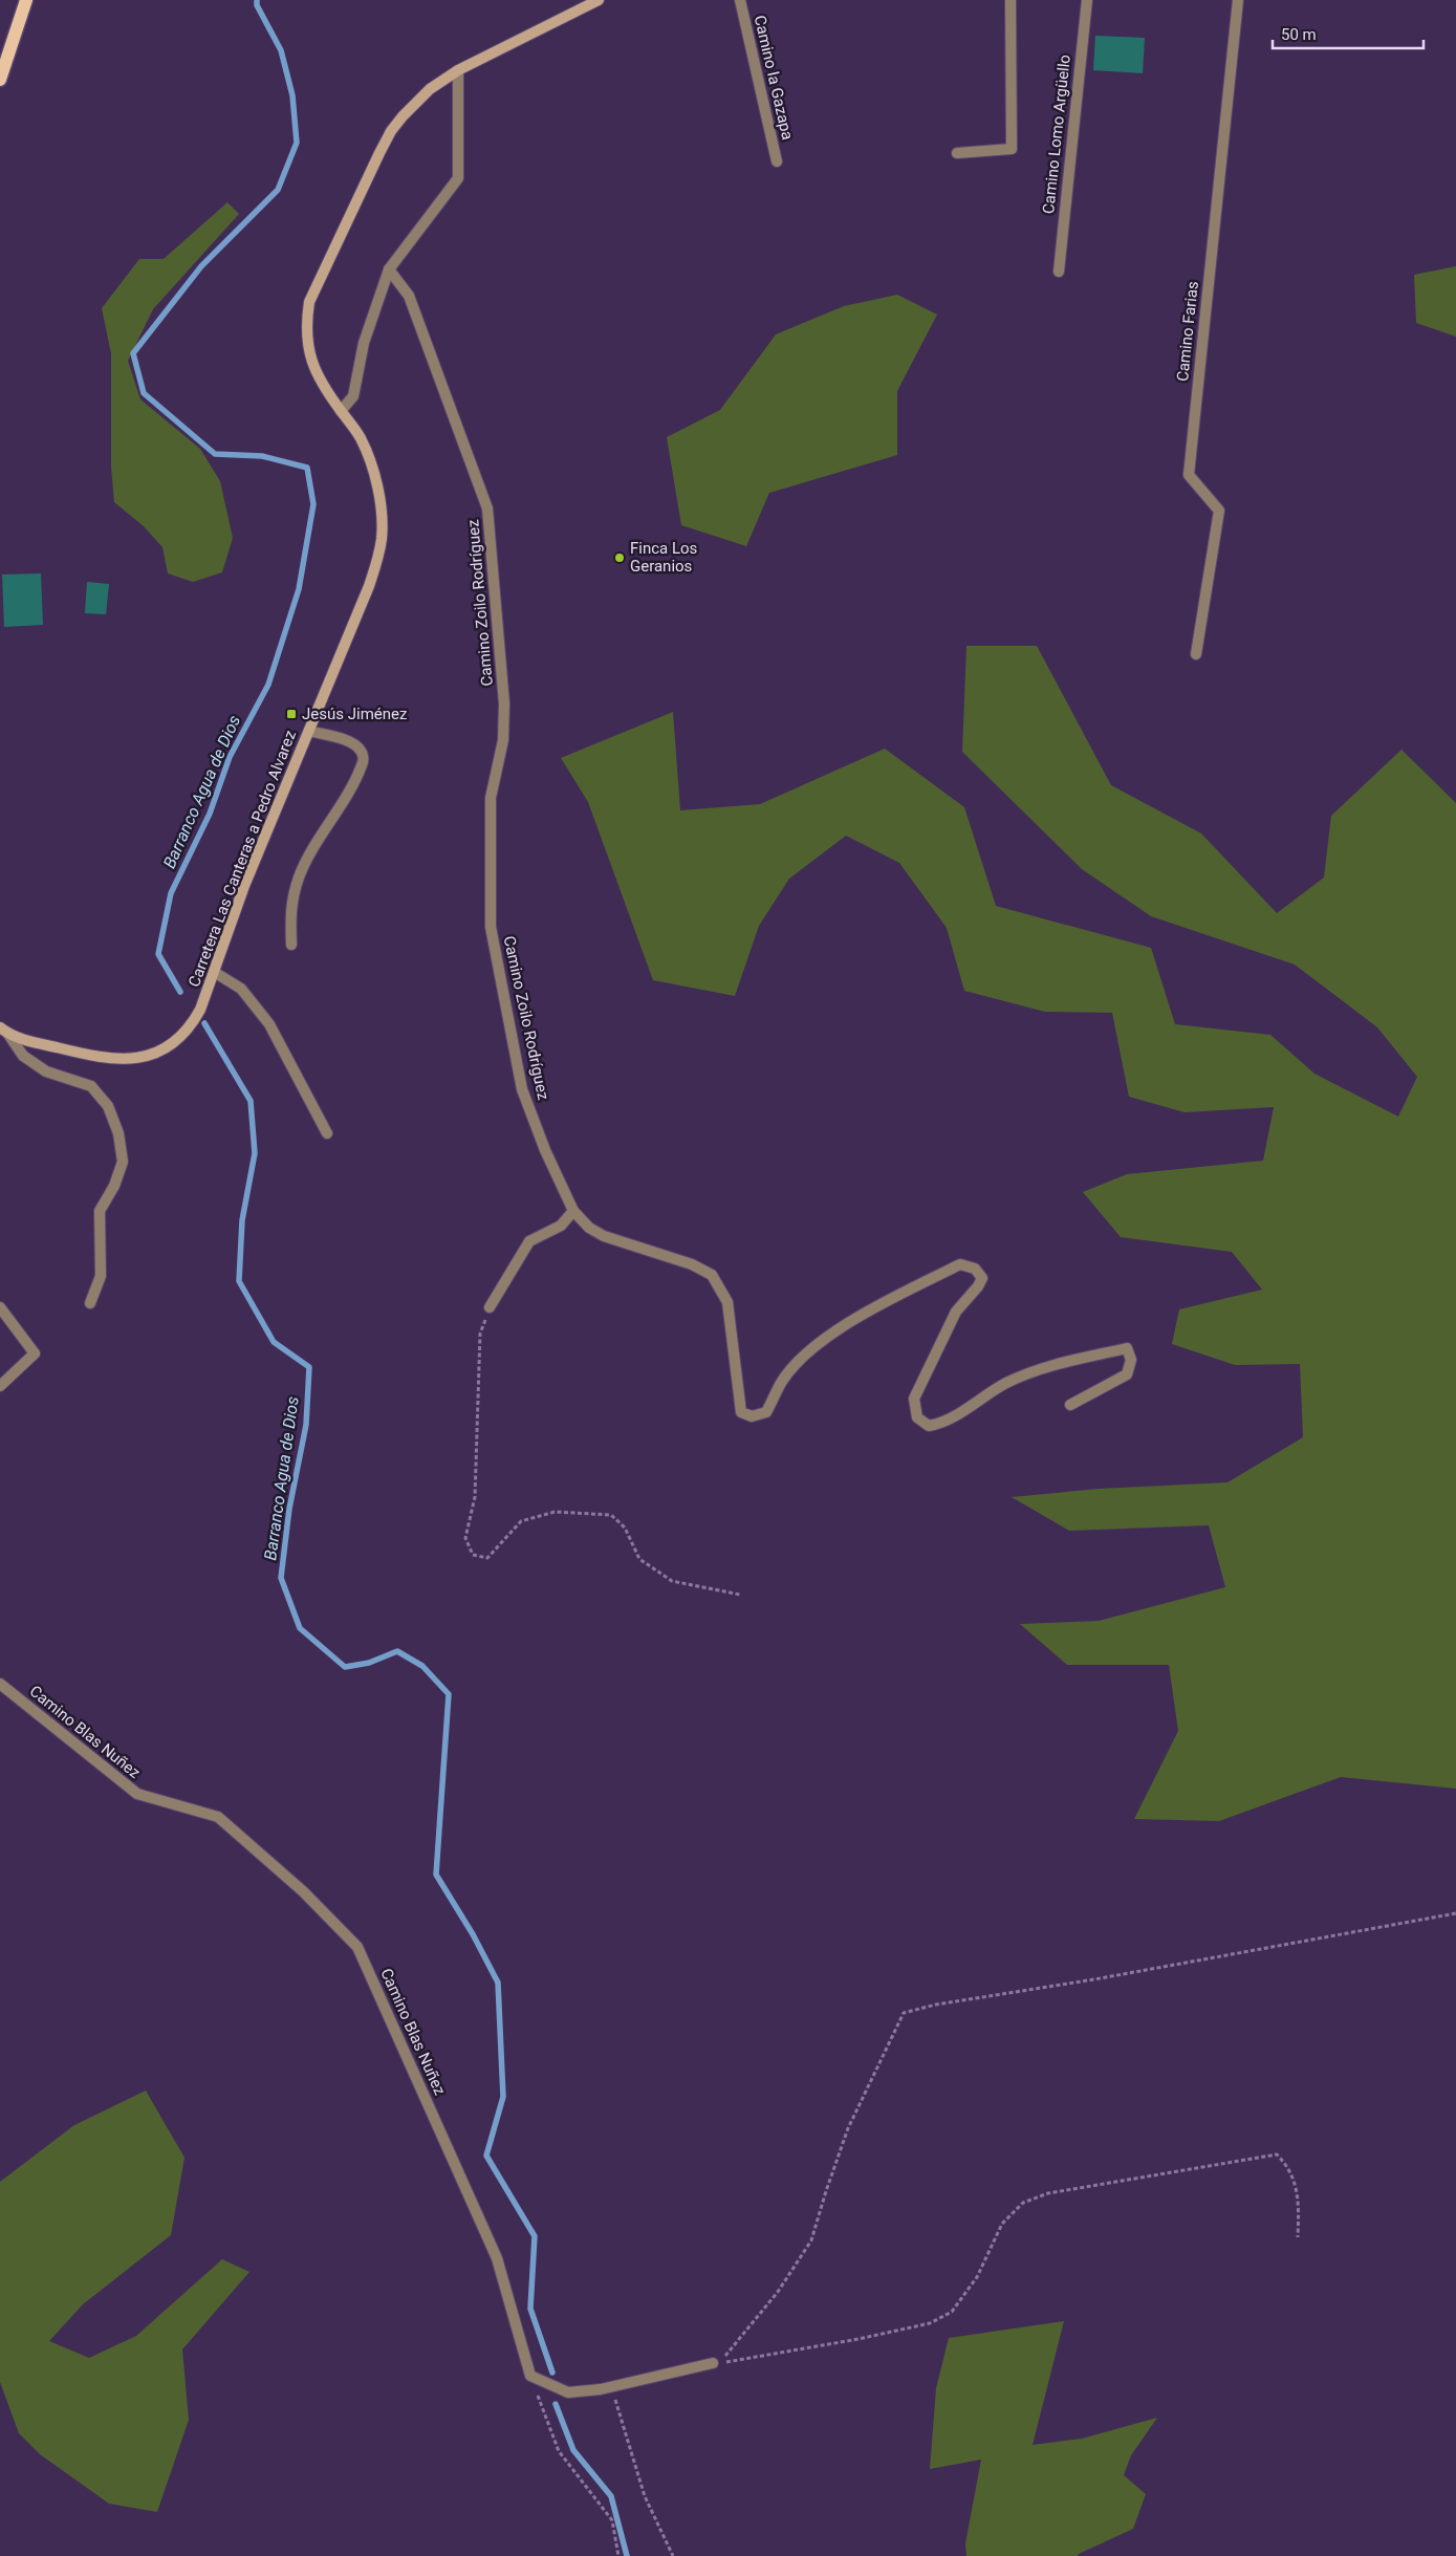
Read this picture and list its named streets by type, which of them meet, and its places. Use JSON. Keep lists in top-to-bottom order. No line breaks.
{"streets":{"main road":["Carretera Las Canteras a Pedro Alvarez"],"street":["Camino la Gazapa","Camino Lomo Argüello","Camino Farias","Camino Zoilo Rodríguez","Camino Blas Nuñez"]},"water":["Barranco Agua de Dios"],"places":{"other":["Finca Los Geranios"],"transit":["Jesús Jiménez"]},"scale_bar":"50 m"}
